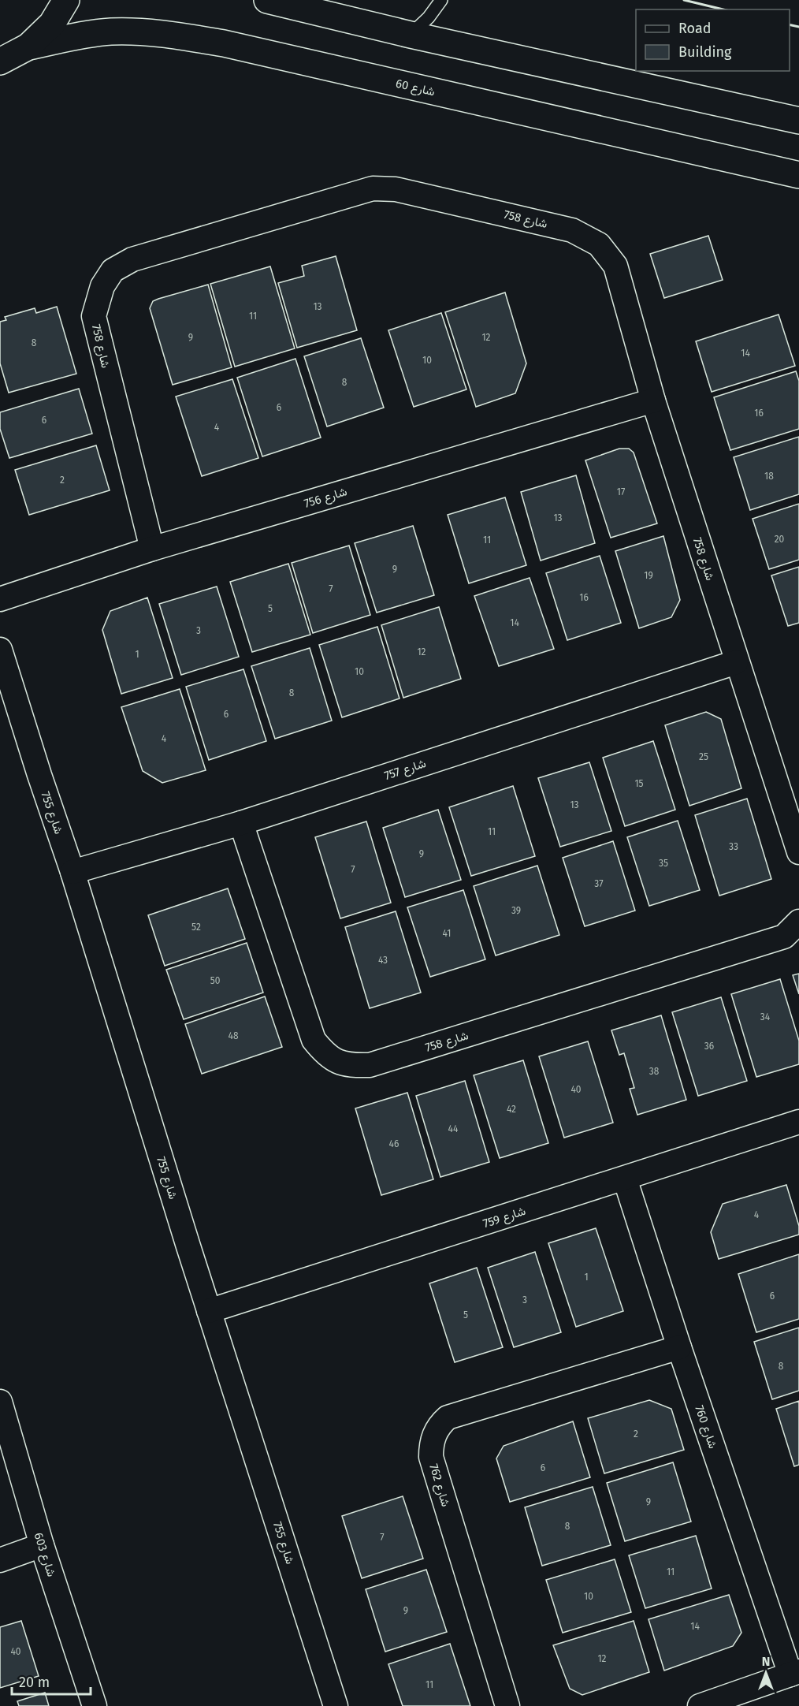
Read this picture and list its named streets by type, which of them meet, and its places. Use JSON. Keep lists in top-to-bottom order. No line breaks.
{"streets":{"main road":["شارع 60"],"street":["شارع 758","شارع 756","شارع 757","شارع 755","شارع 759","شارع 760","شارع 762","شارع 603"]},"crossings":[["شارع 758","شارع 756"],["شارع 758","شارع 757"],["شارع 757","شارع 755"],["شارع 755","شارع 759"],["شارع 759","شارع 760"],["شارع 760","شارع 762"]],"house_numbers":["13","11","9","12","8","14","10","8","6","16","6","4","18","2","17","13","20","11","9","19","7","16","5","14","3","12","1","10","8","6","4","25","15","13","11","33","9","35","7","37","39","52","41","43","50","34","48","36","38","40","42","44","46","4","1","6","3","5","8","2","6","9","8","7","11","10","9","14","40","12","11"],"legend":["Road","Building"],"scale_bar":"20 m","north":"top"}
